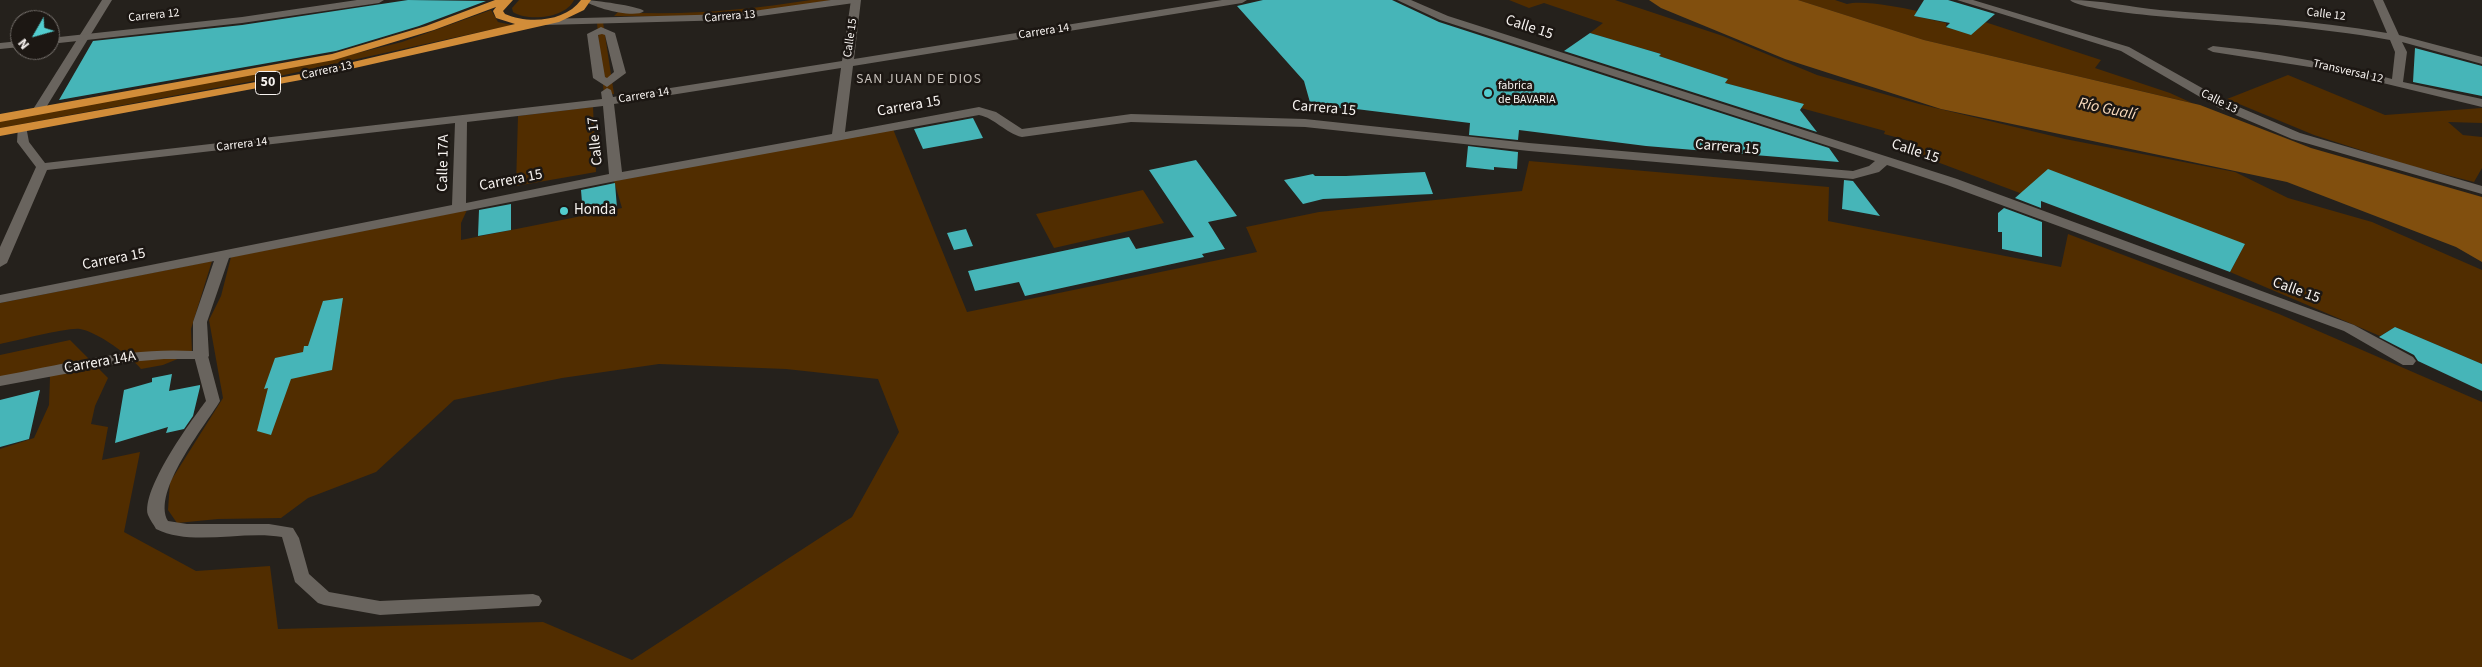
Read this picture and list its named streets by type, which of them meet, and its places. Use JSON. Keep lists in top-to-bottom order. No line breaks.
{"streets":{"highway":["Carrera 13","50"],"street":["Calle 12","Carrera 12","Calle 15","Carrera 14","Transversal 12","Calle 13","Carrera 15","Calle 17","Calle 17A","Carrera 14A"]},"crossings":[["Carrera 13","Calle 15"],["Carrera 13","50"],["Calle 15","Carrera 14"],["Calle 15","Carrera 15"],["Carrera 14","Calle 17"],["Carrera 14","Calle 17A"],["Carrera 15","Calle 17"],["Carrera 15","Calle 17A"]],"districts":["SAN JUAN DE DIOS"],"water":["Río Gualí"],"places":["fabrica de BAVARIA","Honda"],"north":"bottom left"}
